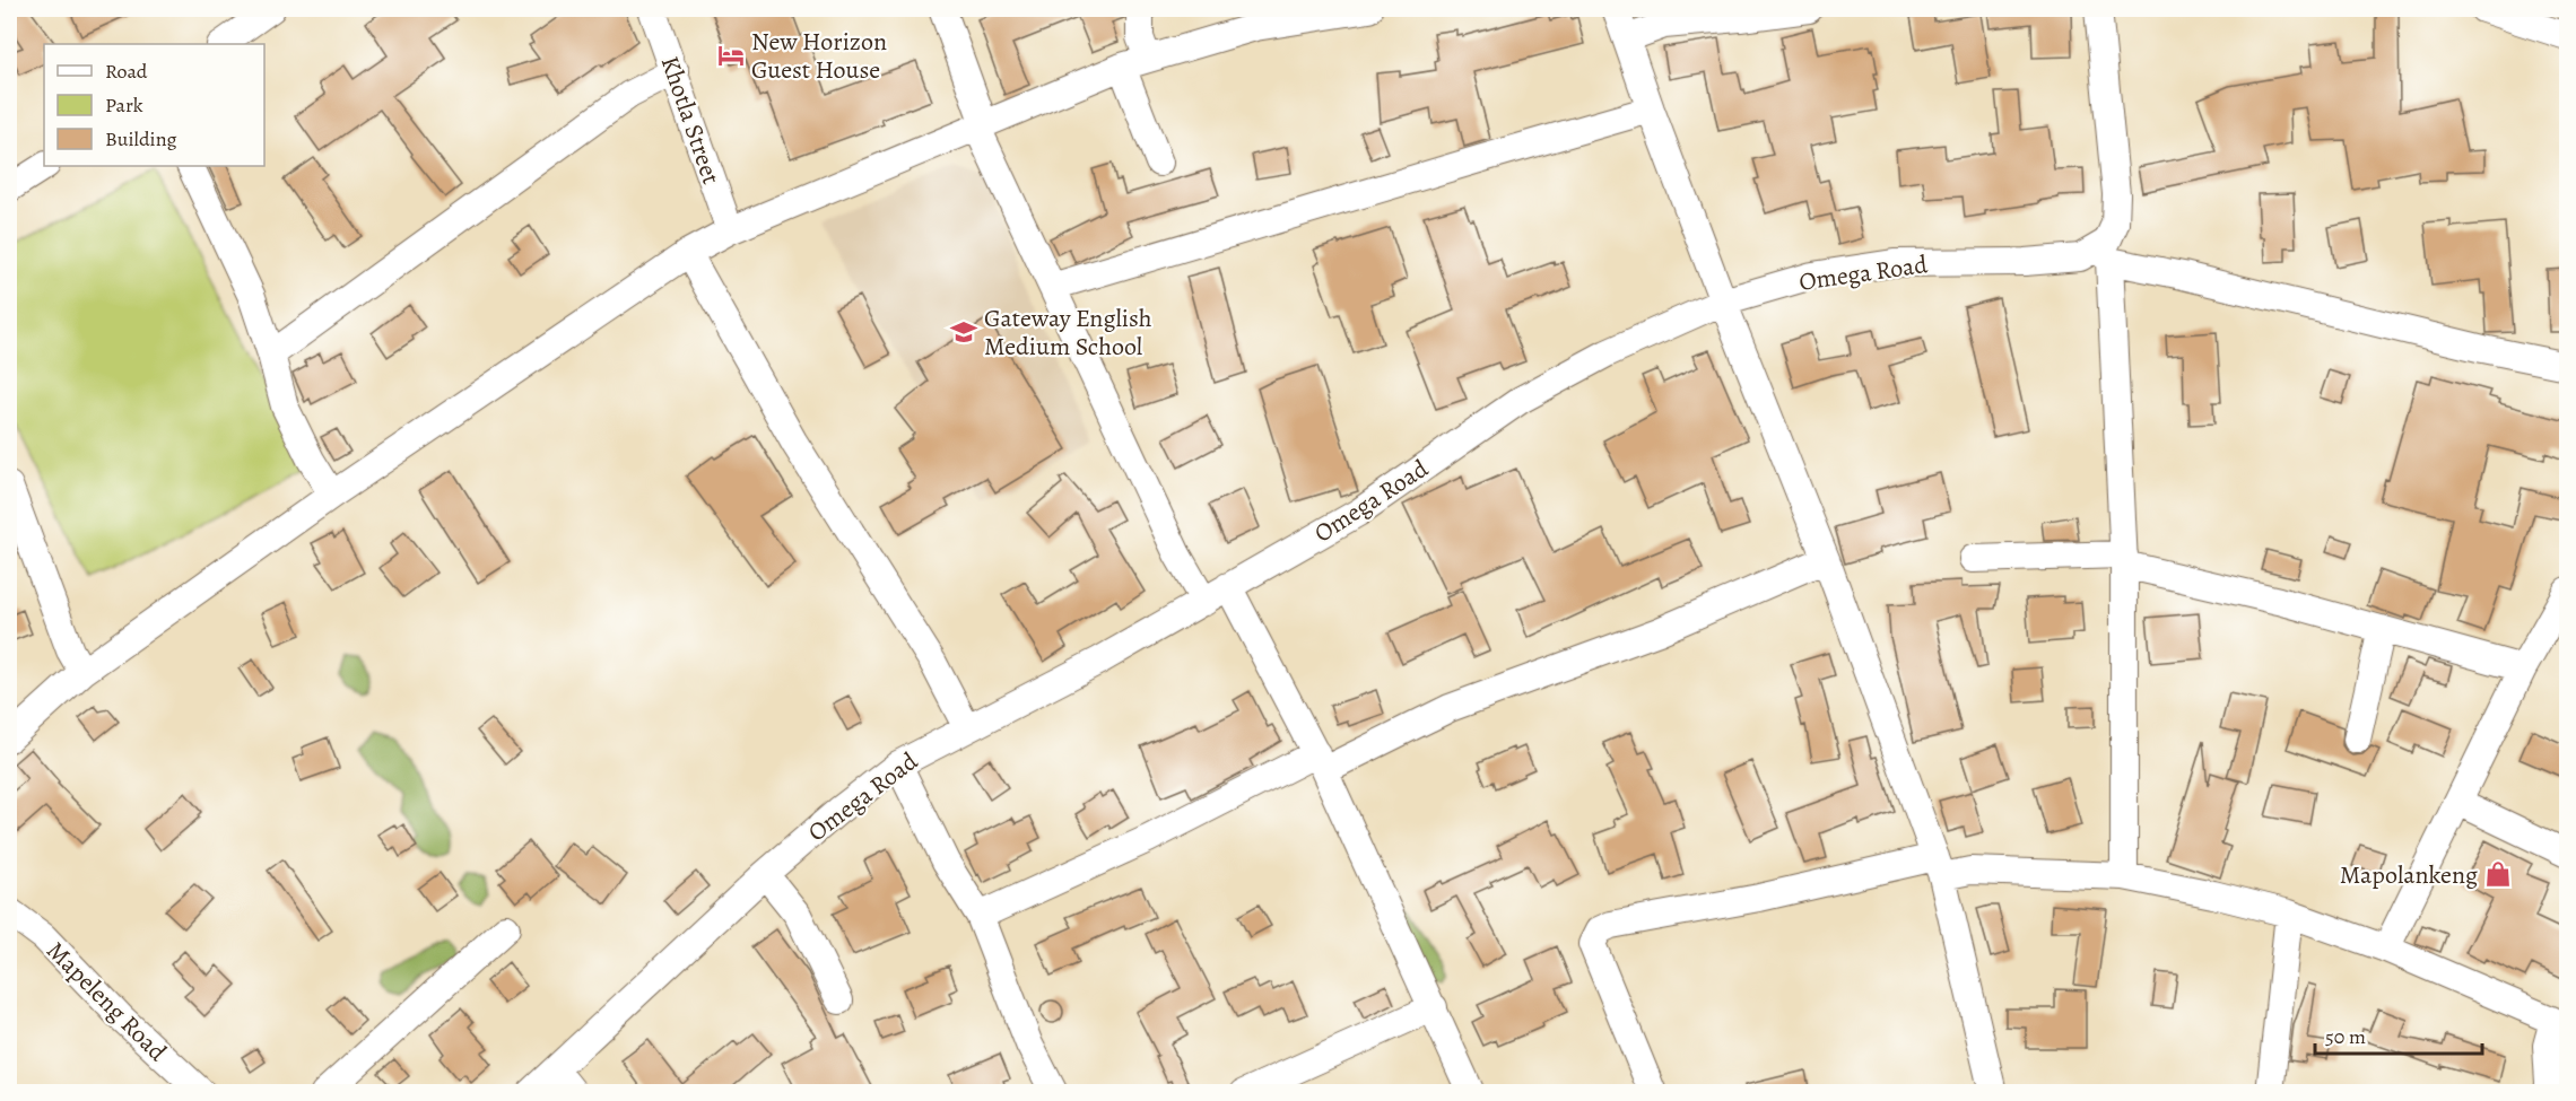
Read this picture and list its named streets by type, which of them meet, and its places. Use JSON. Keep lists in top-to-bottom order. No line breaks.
{"streets":{"street":["Khotla Street","Omega Road","Mapeleng Road"]},"places":{"hotel":["New Horizon Guest House"],"school or university":["Gateway English Medium School"],"shop":["Mapolankeng"]},"legend":["Road","Park","Building"],"scale_bar":"50 m"}
